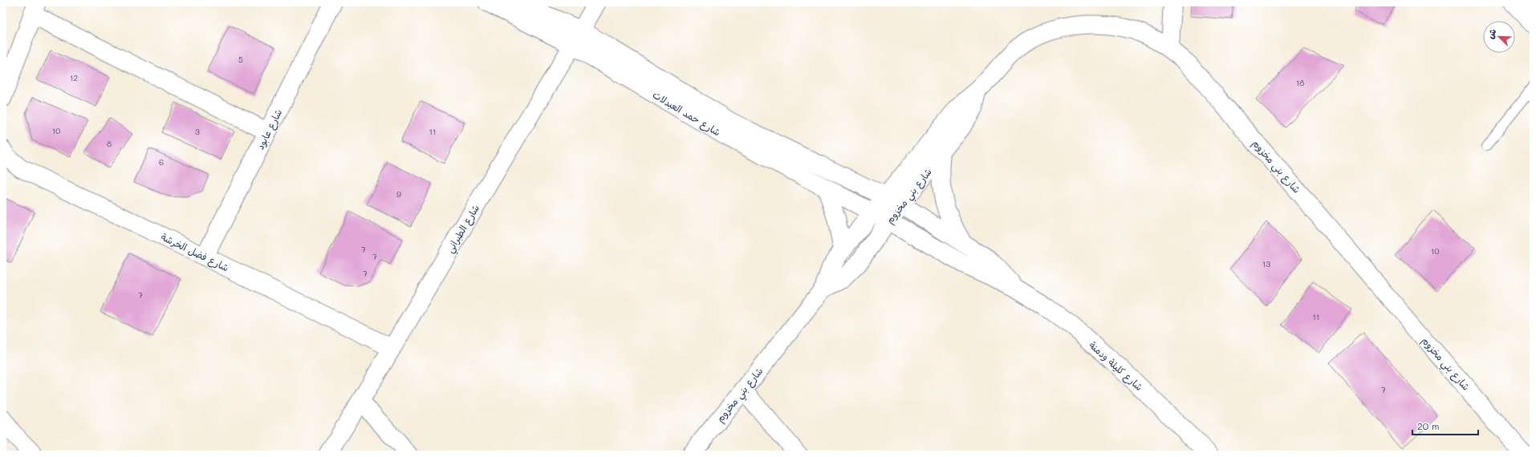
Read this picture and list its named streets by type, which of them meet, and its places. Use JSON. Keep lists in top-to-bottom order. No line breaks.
{"streets":{"street":["شارع حمد العبدلات","شارع عابود","شارع بني مخزوم","شارع الطبراني","شارع فضل الخرشة","شارع كليلة ودمنة"]},"crossings":[["شارع حمد العبدلات","شارع بني مخزوم"],["شارع حمد العبدلات","شارع الطبراني"],["شارع حمد العبدلات","شارع كليلة ودمنة"],["شارع عابود","شارع فضل الخرشة"],["شارع بني مخزوم","شارع كليلة ودمنة"],["شارع الطبراني","شارع فضل الخرشة"]],"house_numbers":["5","12","18","10","3","11","8","6","9","7","10","7","13","7","7","11","7"],"scale_bar":"20 m","north":"top left"}
